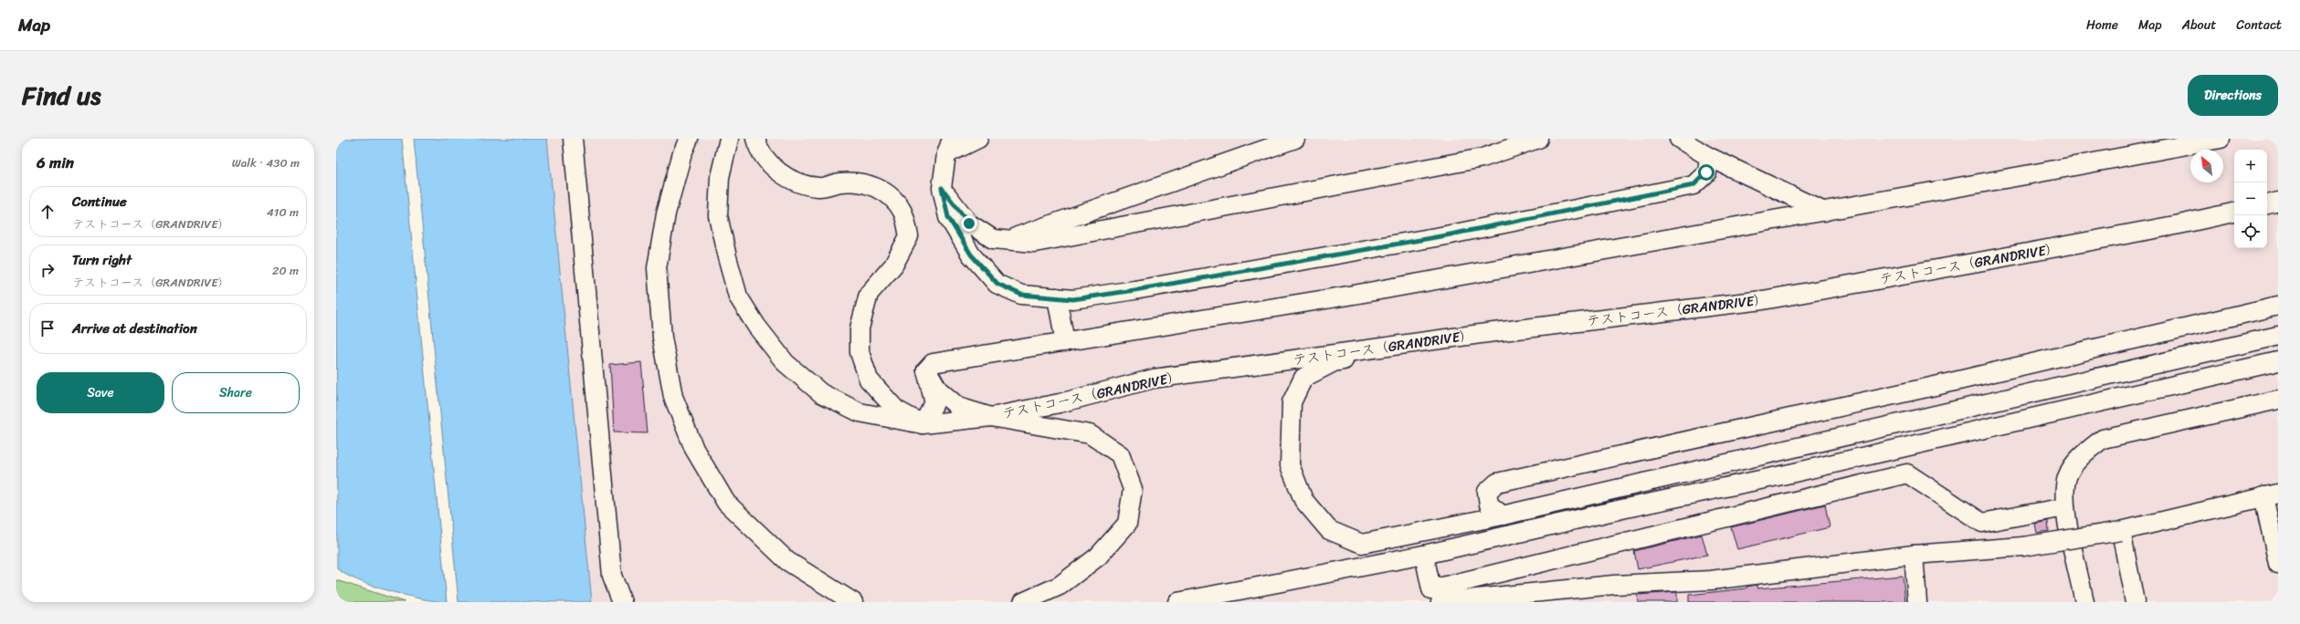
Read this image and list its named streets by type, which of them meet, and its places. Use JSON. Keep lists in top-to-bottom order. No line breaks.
{"streets":{"street":["テストコース（GRANDRIVE）"]},"north":"top left","page":{"header":"Map","nav":["Home","Map","About","Contact"],"title":"Find us","buttons":["Directions",["Save","Share"]],"heading":["6 min","Walk · 430 m"],"map_buttons":["+","−"],"list":[["Continue","テストコース（GRANDRIVE）","410 m"],["Turn right","テストコース（GRANDRIVE）","20 m"],"Arrive at destination"]}}
